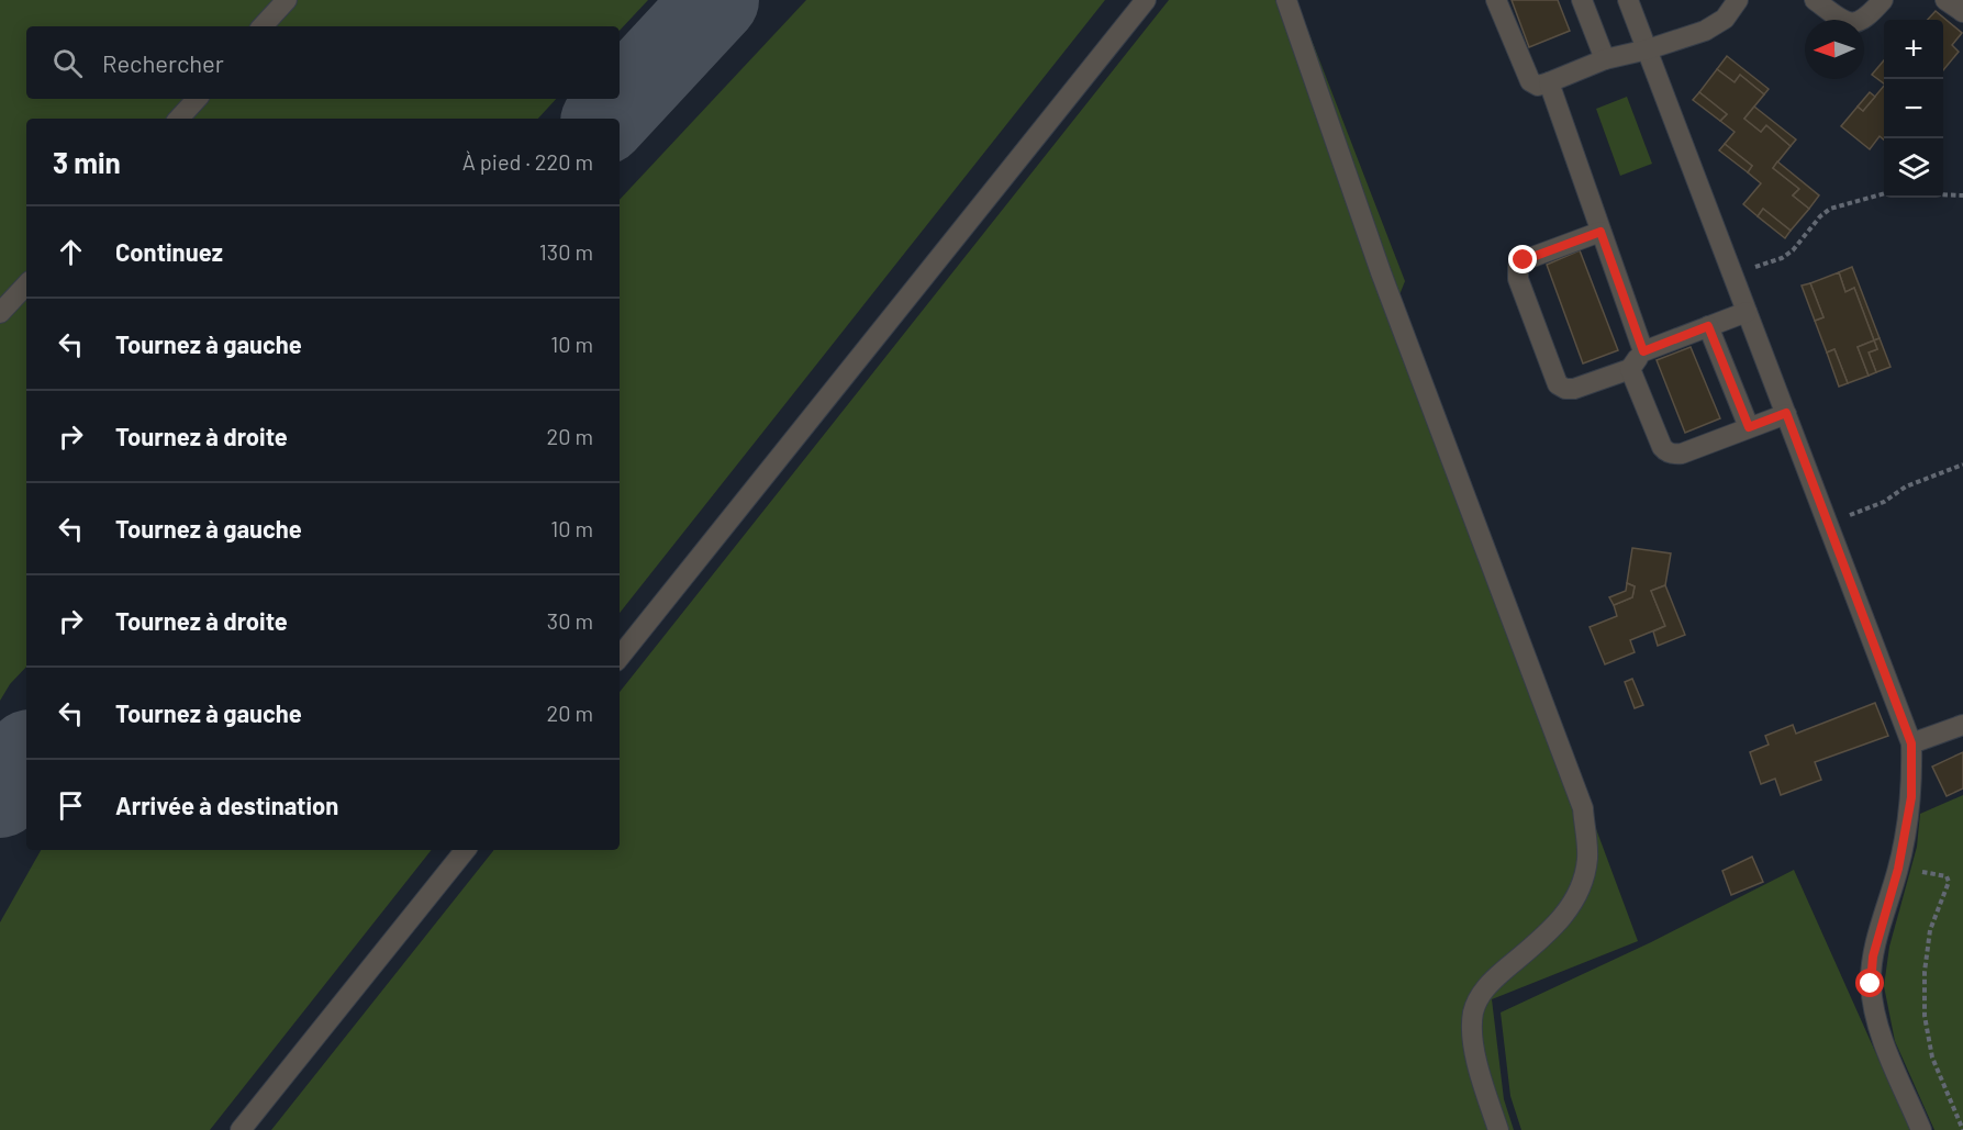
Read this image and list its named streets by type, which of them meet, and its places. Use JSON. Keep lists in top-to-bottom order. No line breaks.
{"north":"left","page":{"map_buttons":["+","−"],"search":"Rechercher","heading":["3 min","À pied · 220 m"],"list":[["Continuez","130 m"],["Tournez à gauche","10 m"],["Tournez à droite","20 m"],["Tournez à gauche","10 m"],["Tournez à droite","30 m"],["Tournez à gauche","20 m"],"Arrivée à destination"]}}
